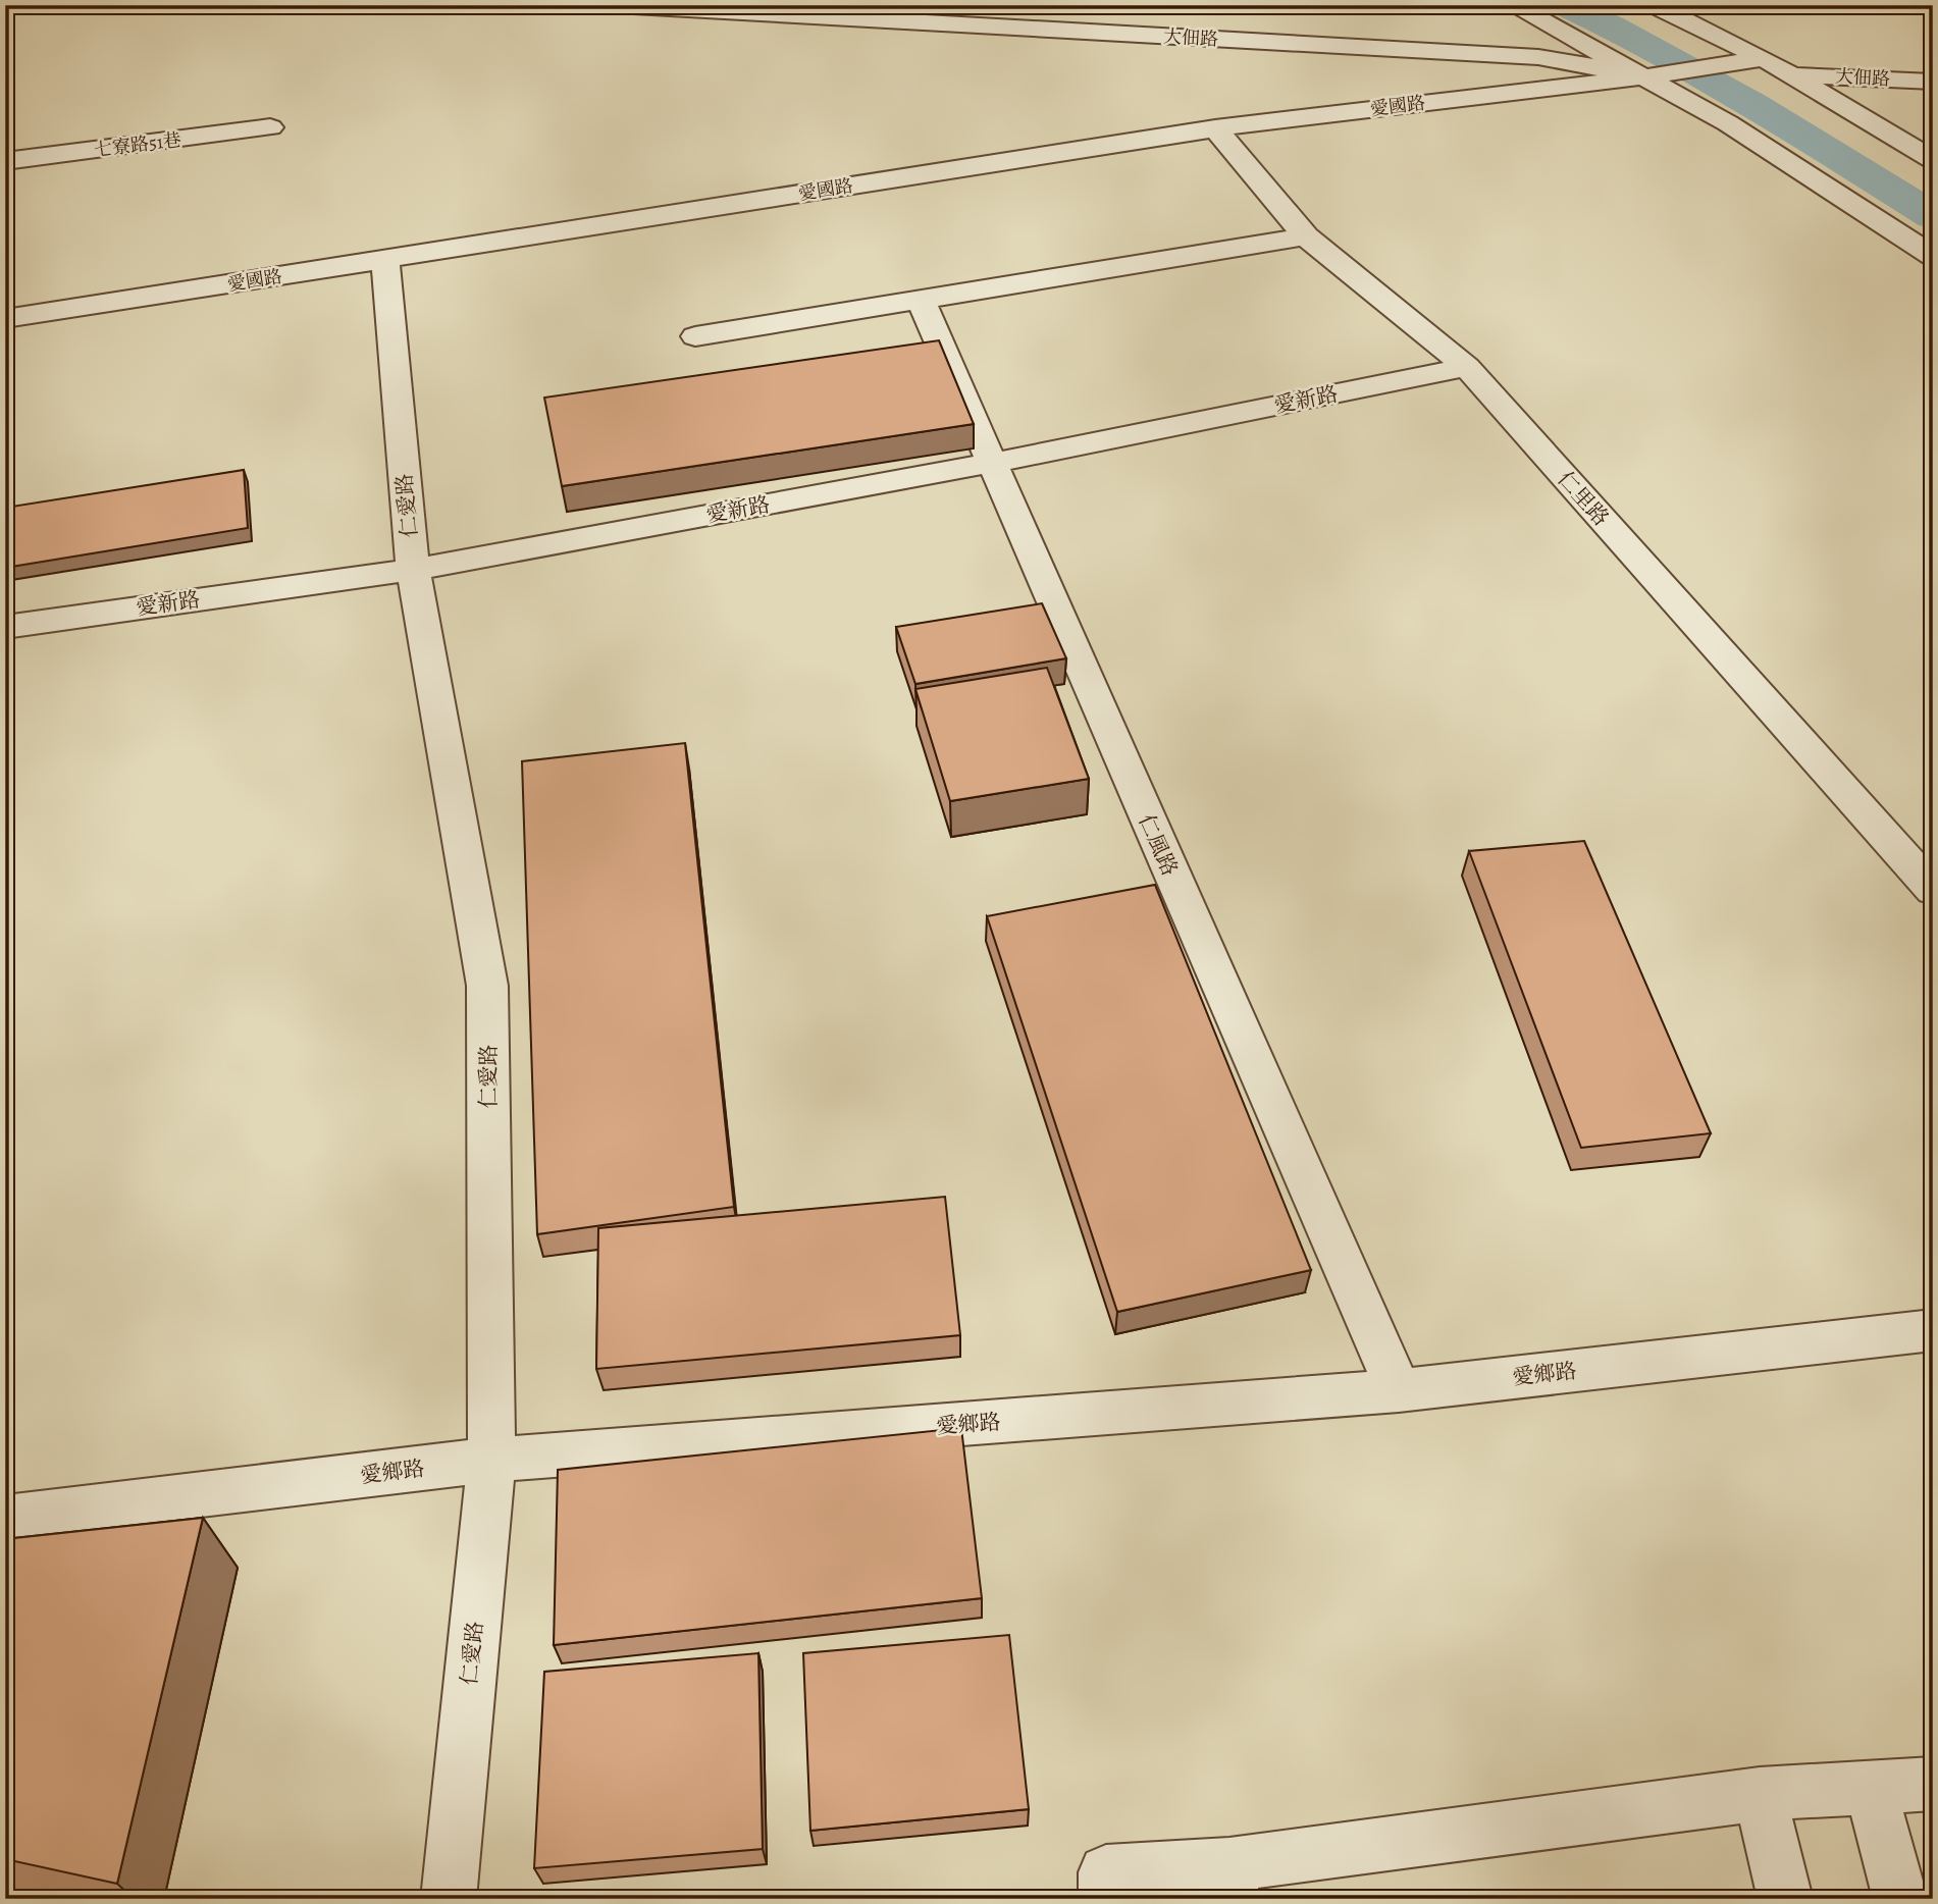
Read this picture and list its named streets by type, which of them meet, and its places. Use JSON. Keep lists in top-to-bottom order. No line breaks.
{"streets":{"street":["大佃路","愛國路","七寮路51巷","愛新路","仁里路","仁愛路","仁風路","愛鄉路"]},"crossings":[["大佃路","愛國路"],["愛國路","仁里路"],["愛國路","仁愛路"],["愛新路","仁里路"],["愛新路","仁愛路"],["愛新路","仁風路"],["仁愛路","愛鄉路"],["仁風路","愛鄉路"]]}
